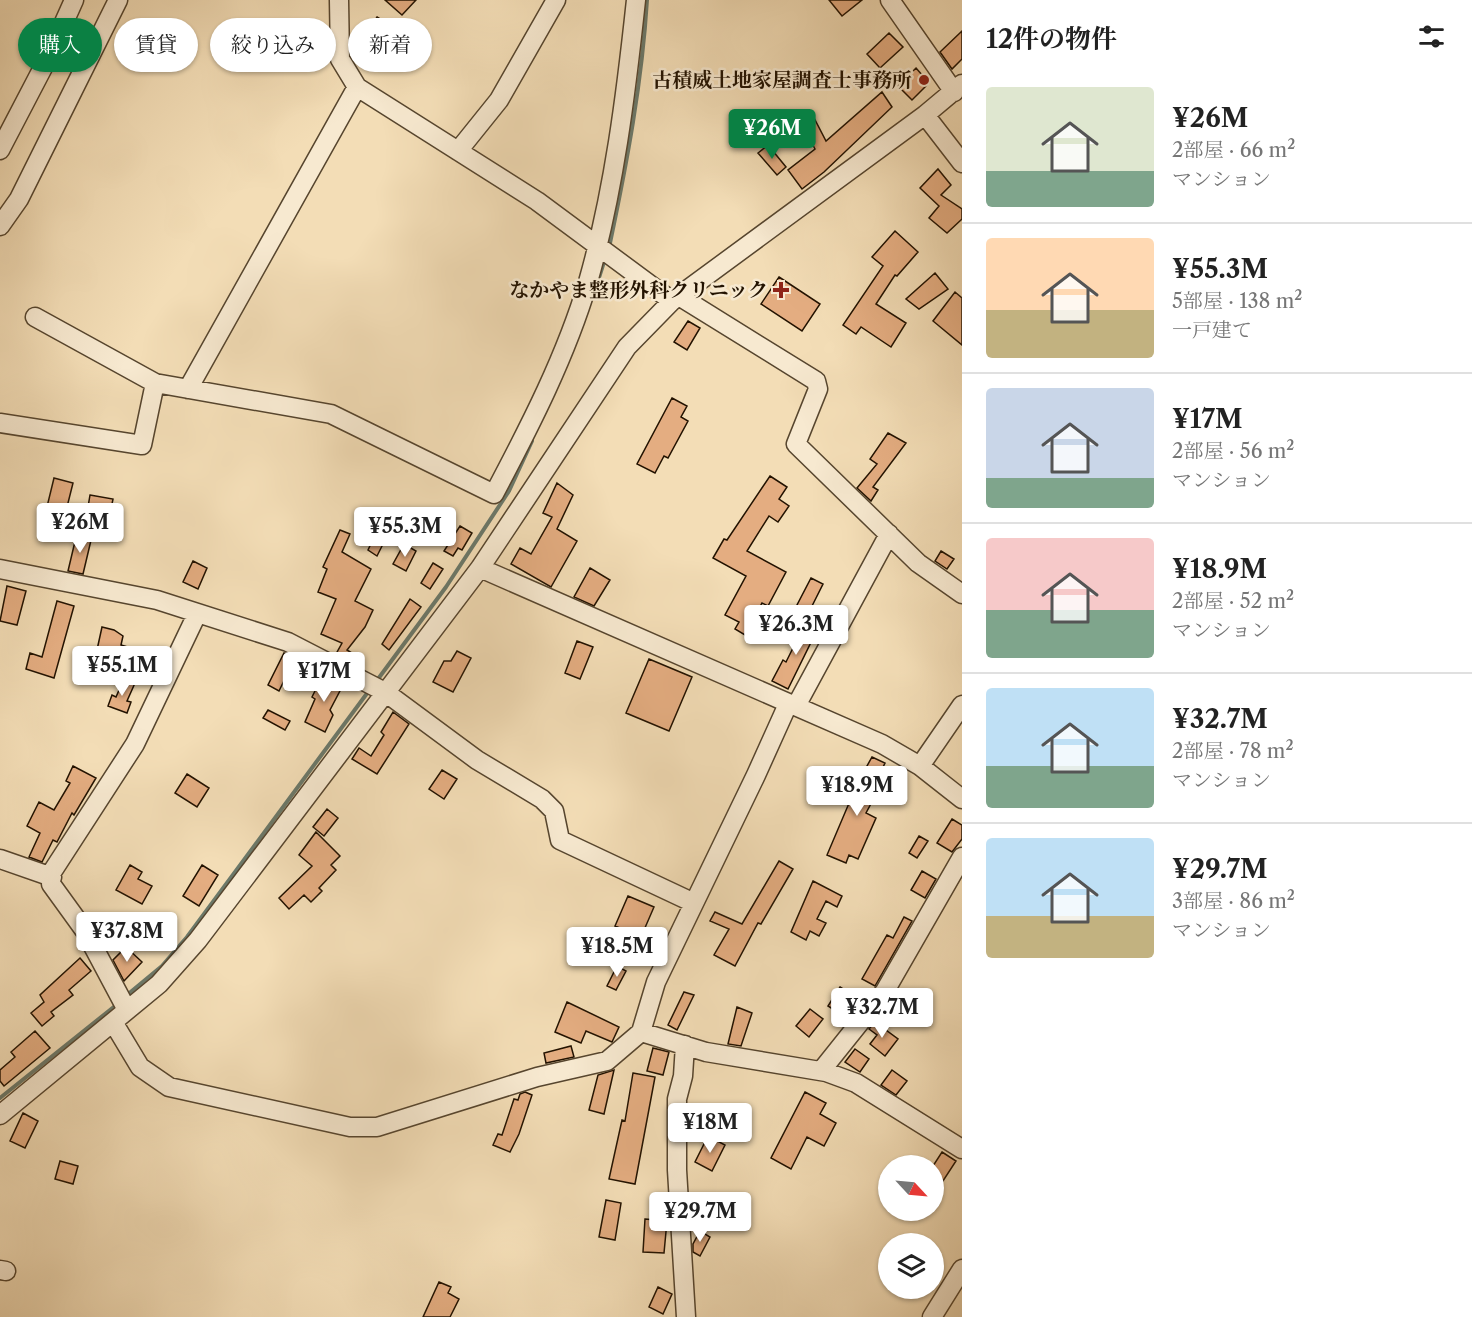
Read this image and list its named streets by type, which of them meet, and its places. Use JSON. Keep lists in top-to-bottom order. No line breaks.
{"places":{"other":["古積威土地家屋調査士事務所"],"health":["なかやま整形外科クリニック"]},"north":"bottom right","page":{"heading":"12件の物件","chip":["購入","賃貸","絞り込み","新着"],"list":[{"name":"¥26M","note":"2部屋 · 66 m² · マンション"},{"name":"¥55.3M","note":"5部屋 · 138 m² · 一戸建て"},{"name":"¥17M","note":"2部屋 · 56 m² · マンション"},{"name":"¥18.9M","note":"2部屋 · 52 m² · マンション"},{"name":"¥32.7M","note":"2部屋 · 78 m² · マンション"},{"name":"¥29.7M","note":"3部屋 · 86 m² · マンション"}],"price":["¥26M","¥26M","¥55.3M","¥26.3M","¥55.1M","¥17M","¥18.9M","¥37.8M","¥18.5M","¥32.7M","¥18M","¥29.7M"]}}
